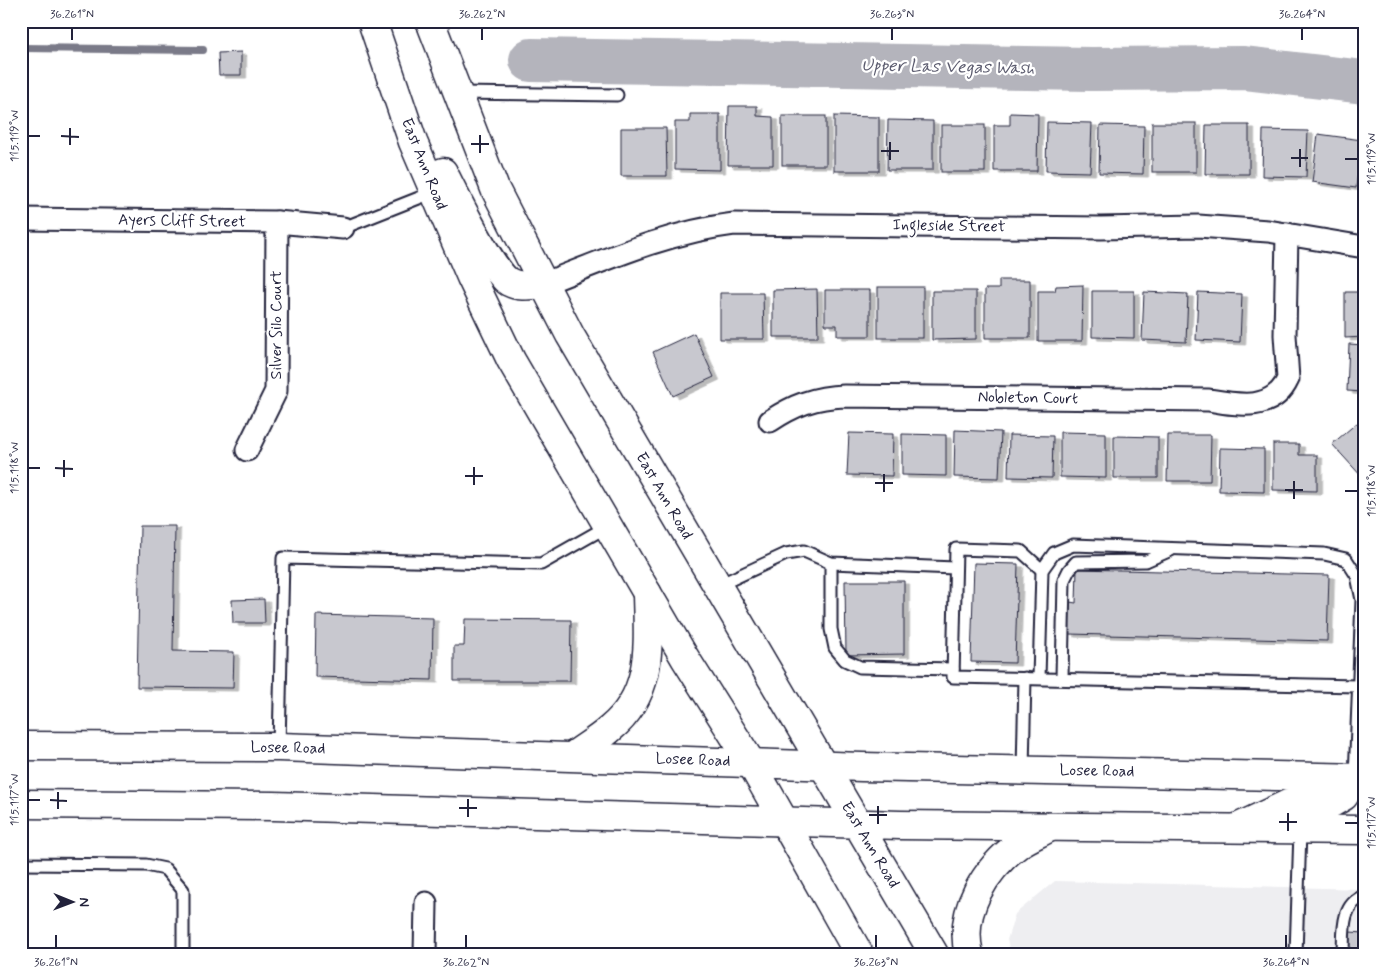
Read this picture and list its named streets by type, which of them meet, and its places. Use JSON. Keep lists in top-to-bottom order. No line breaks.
{"streets":{"main road":["East Ann Road","Losee Road"],"street":["Ayers Cliff Street","Ingleside Street","Silver Silo Court","Nobleton Court"]},"crossings":[["East Ann Road","Ingleside Street"],["East Ann Road","Losee Road"],["Ayers Cliff Street","Silver Silo Court"],["Ingleside Street","Nobleton Court"]],"water":["Upper Las Vegas Wash"],"north":"right","coordinates":["36.261°N","36.262°N","36.263°N","36.264°N","115.119°W","115.118°W","115.117°W"]}
